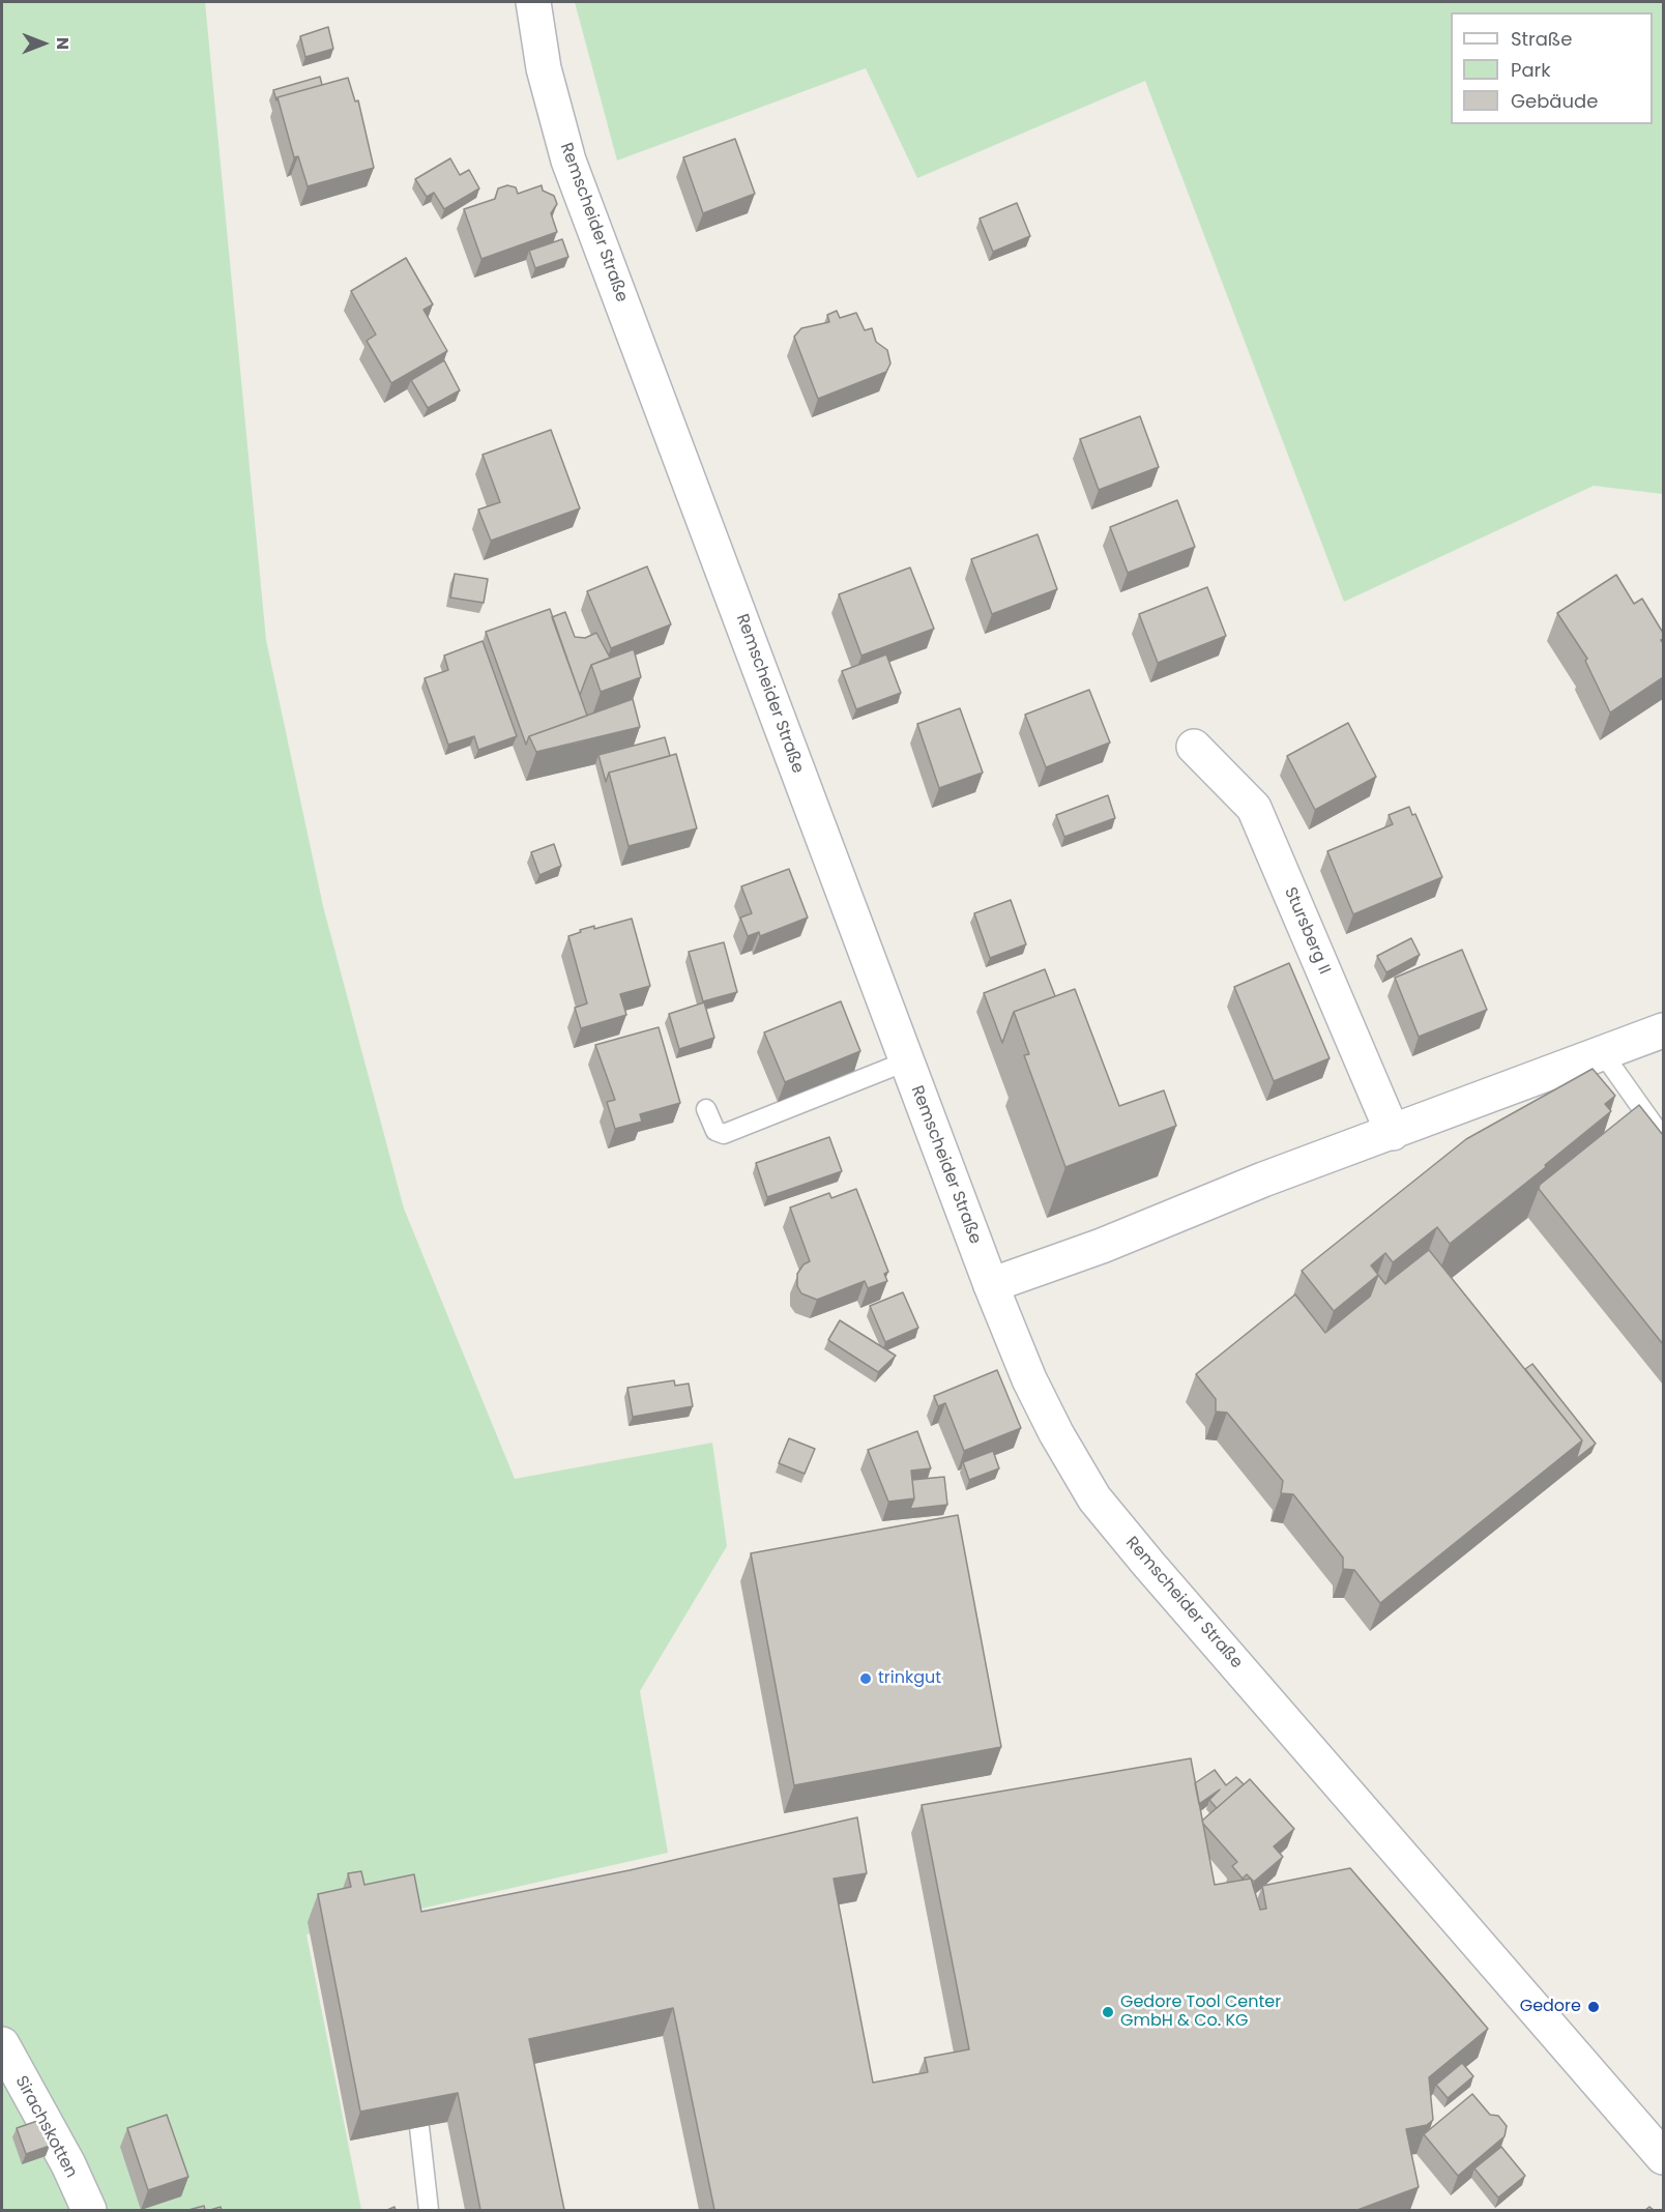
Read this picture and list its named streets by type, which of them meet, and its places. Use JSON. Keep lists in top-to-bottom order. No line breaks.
{"streets":{"main road":["Remscheider Straße","Stursberg II","Sirachskotten"]},"places":["trinkgut","Gedore","Gedore Tool Center GmbH & Co. KG"],"legend":["Straße","Park","Gebäude"],"north":"right"}
